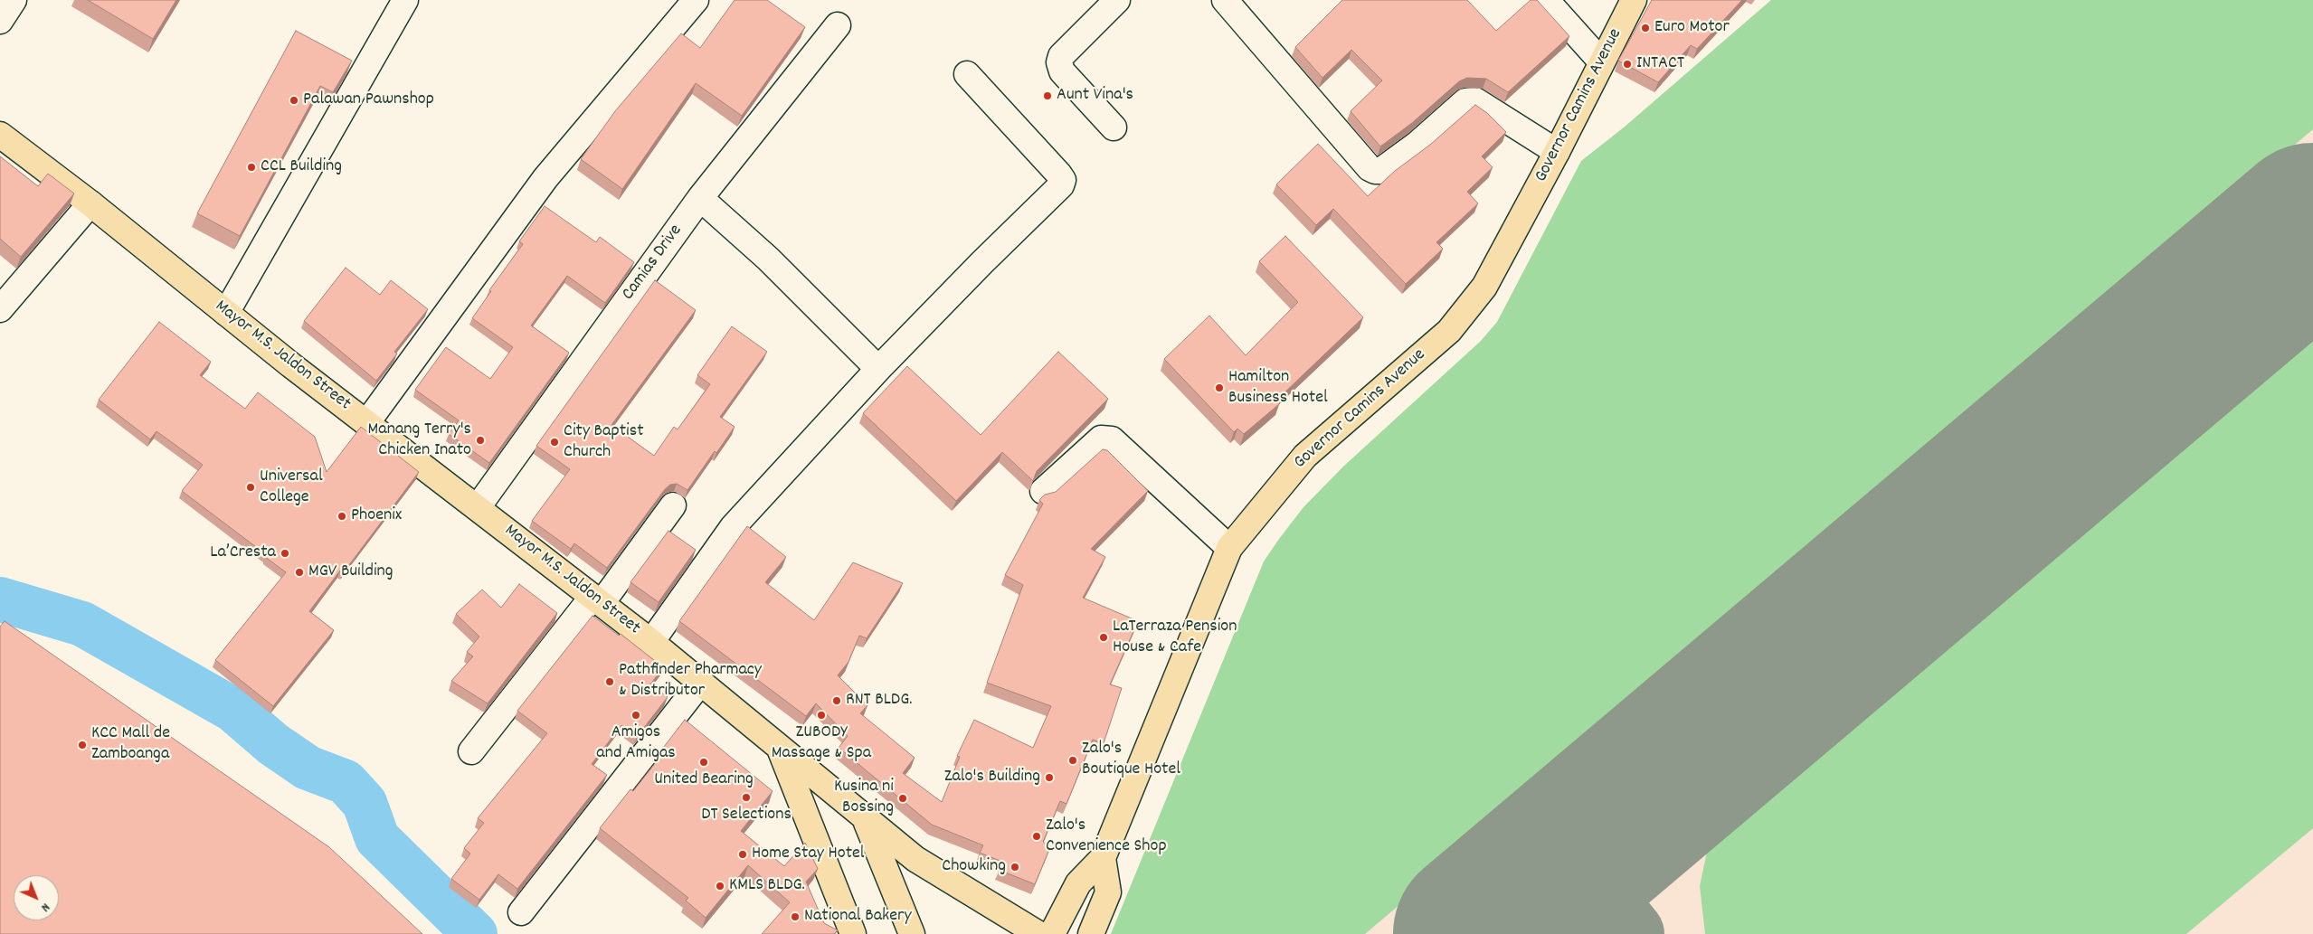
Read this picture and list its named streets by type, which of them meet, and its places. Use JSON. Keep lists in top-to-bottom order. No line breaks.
{"streets":{"main road":["Governor Camins Avenue","Mayor M.S. Jaldon Street"],"street":["Camias Drive"]},"crossings":[["Camias Drive","Mayor M.S. Jaldon Street"]],"places":["Euro Motor","INTACT","Aunt Vina's","Palawan Pawnshop","CCL Building","Hamilton Business Hotel","Manang Terry's Chicken Inato","City Baptist Church","Universal College","Phoenix","La’Cresta","MGV Building","LaTerraza Pension House & Cafe","Pathfinder Pharmacy & Distributor","RNT BLDG.","Amigos and Amigas","ZUBODY Massage & Spa","KCC Mall de Zamboanga","Zalo's Boutique Hotel","United Bearing","Zalo's Building","DT Selections","Kusina ni Bossing","Zalo's Convenience Shop","Home Stay Hotel","Chowking","KMLS BLDG.","National Bakery"],"north":"bottom right"}
